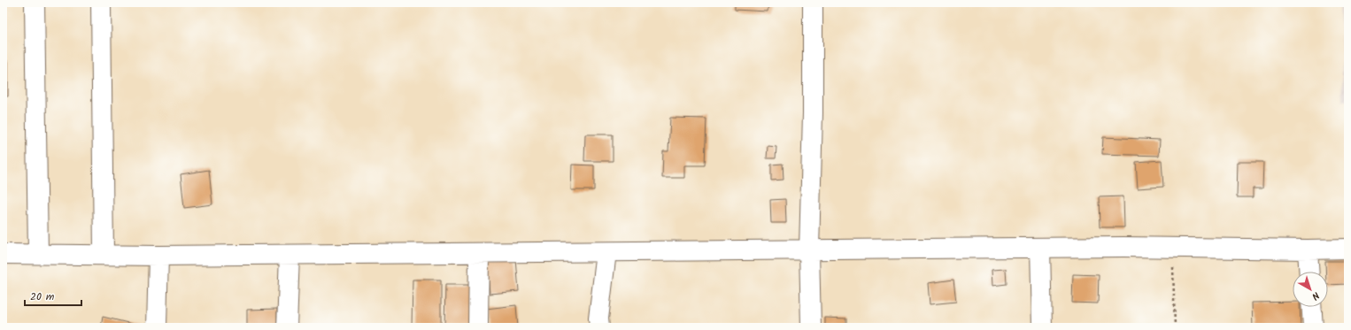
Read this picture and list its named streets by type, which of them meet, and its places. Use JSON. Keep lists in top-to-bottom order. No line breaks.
{"scale_bar":"20 m","north":"bottom right"}
